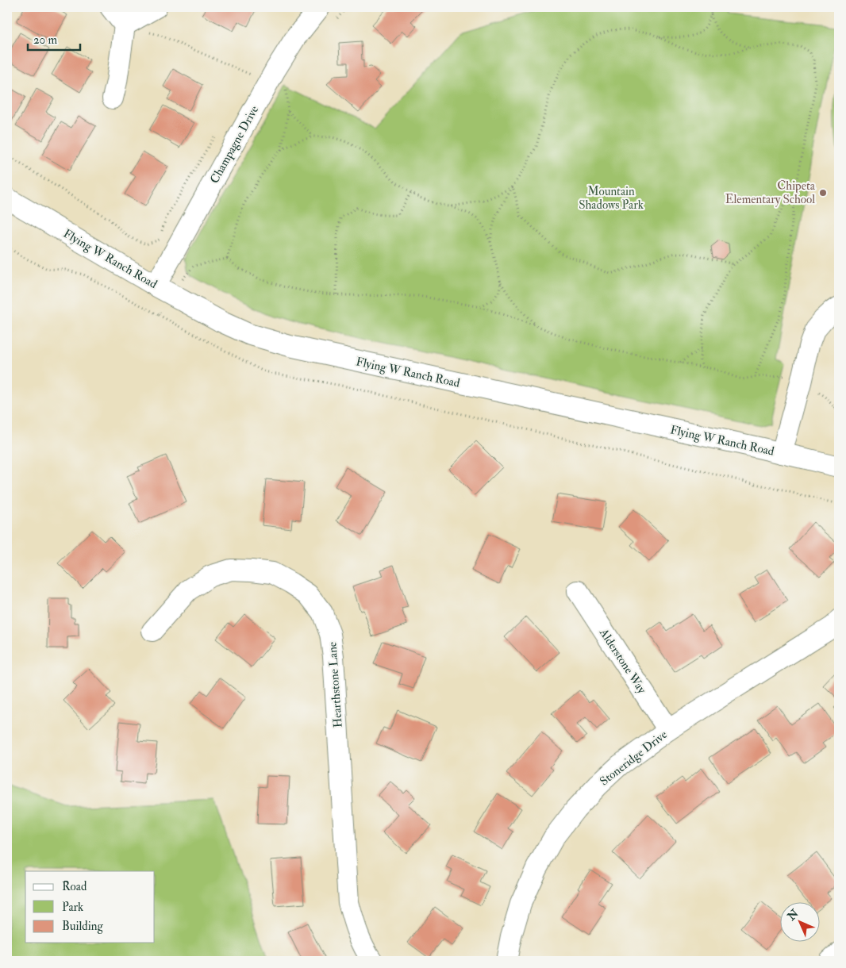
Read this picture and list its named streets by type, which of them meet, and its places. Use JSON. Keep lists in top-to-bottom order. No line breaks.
{"streets":{"street":["Champagne Drive","Flying W Ranch Road","Alderstone Way","Hearthstone Lane","Stoneridge Drive"]},"crossings":[["Champagne Drive","Flying W Ranch Road"],["Alderstone Way","Stoneridge Drive"]],"parks":["Mountain Shadows Park"],"places":["Chipeta Elementary School"],"legend":["Road","Park","Building"],"scale_bar":"20 m","north":"top left"}
